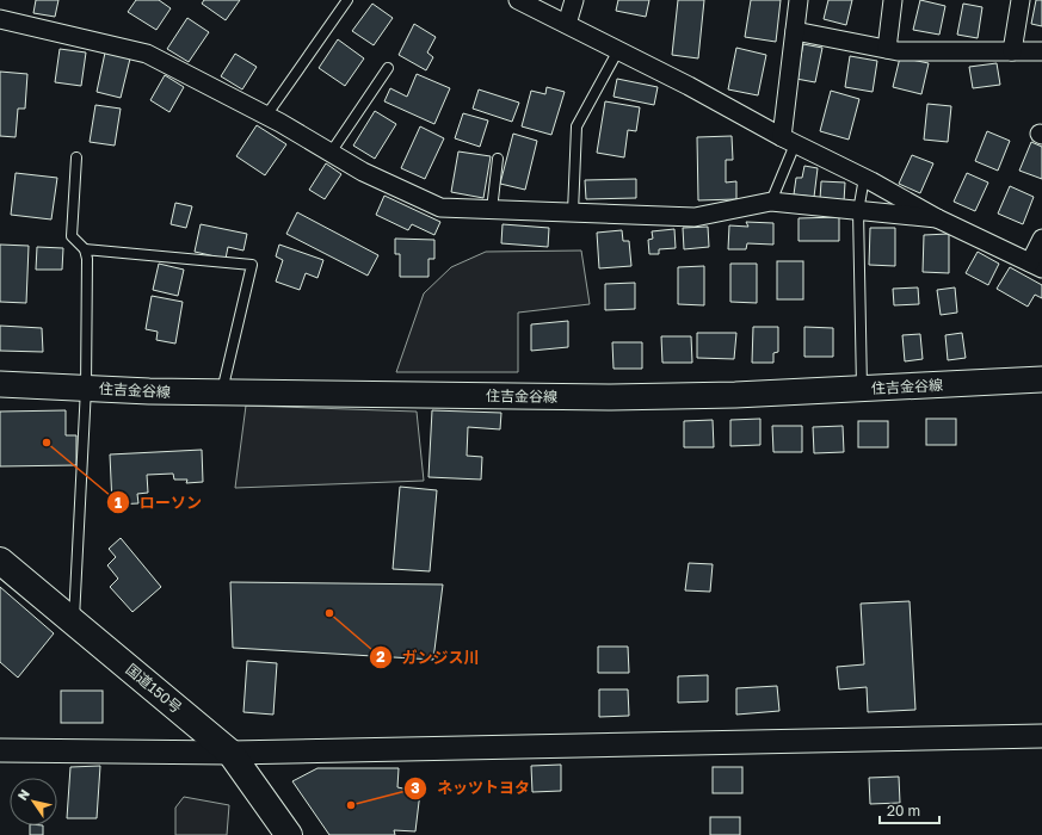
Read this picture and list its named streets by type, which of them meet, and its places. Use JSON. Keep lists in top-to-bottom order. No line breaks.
{"streets":{"highway":["国道150号"],"main road":["住吉金谷線"]},"places":["ローソン","ガンジス川","ネッツトヨタ"],"scale_bar":"20 m","north":"top left"}
